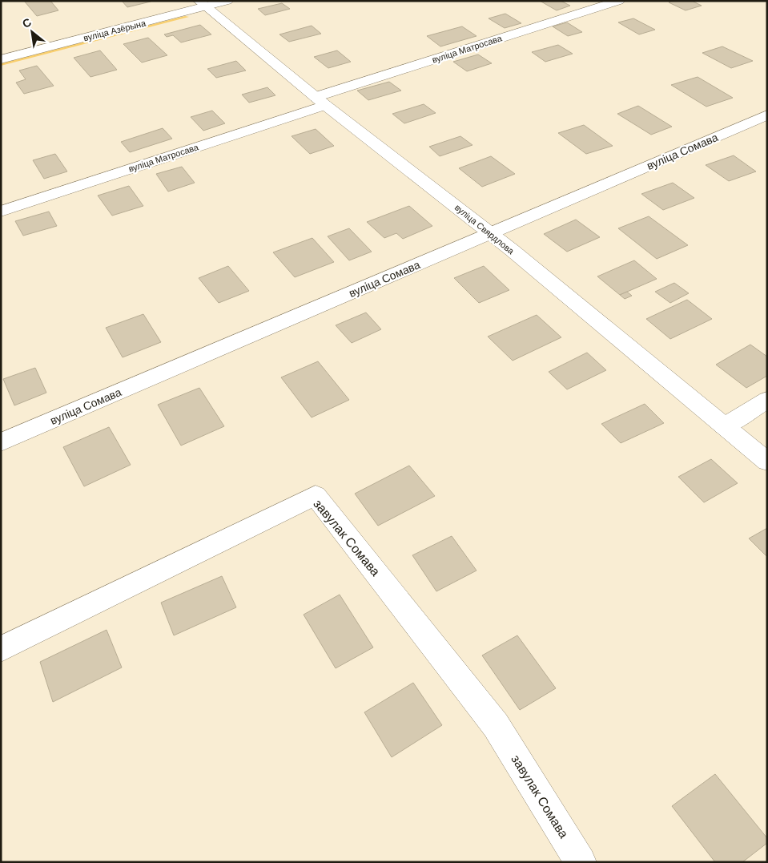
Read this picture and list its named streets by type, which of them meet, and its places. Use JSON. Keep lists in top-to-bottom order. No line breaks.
{"streets":{"street":["вуліца Азёрына","вуліца Матросава","вуліца Сомава","вуліца Свярдлова","завулак Сомава"]},"crossings":[["вуліца Азёрына","вуліца Свярдлова"],["вуліца Матросава","вуліца Свярдлова"],["вуліца Сомава","вуліца Свярдлова"]],"north":"top left"}
